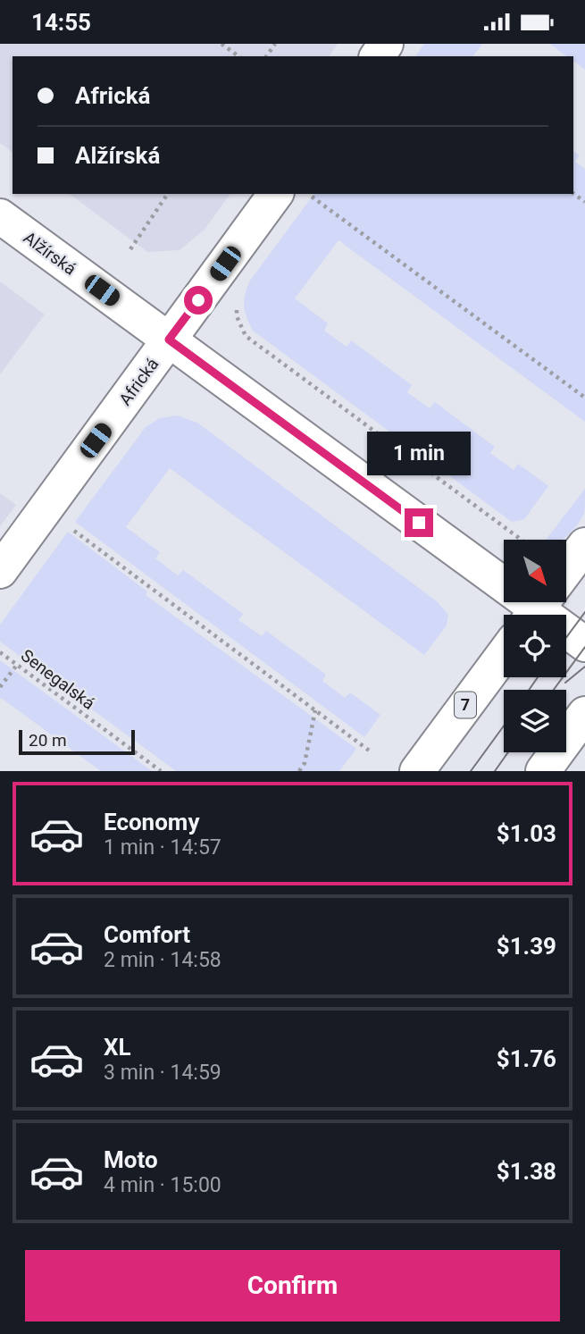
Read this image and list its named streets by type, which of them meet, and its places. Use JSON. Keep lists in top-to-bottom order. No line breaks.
{"streets":{"street":["Alžírská","Africká","7"],"path":["Senegalská"]},"crossings":[["Alžírská","Africká"]],"scale_bar":"20 m","north":"bottom right","page":{"status":"14:55","banner":["Africká","Alžírská"],"bubble":"1 min","scale":"20 m","list":[{"name":"Economy","note":"1 min · 14:57","value":"$1.03"},{"name":"Comfort","note":"2 min · 14:58","value":"$1.39"},{"name":"XL","note":"3 min · 14:59","value":"$1.76"},{"name":"Moto","note":"4 min · 15:00","value":"$1.38"}],"buttons":"Confirm"}}
